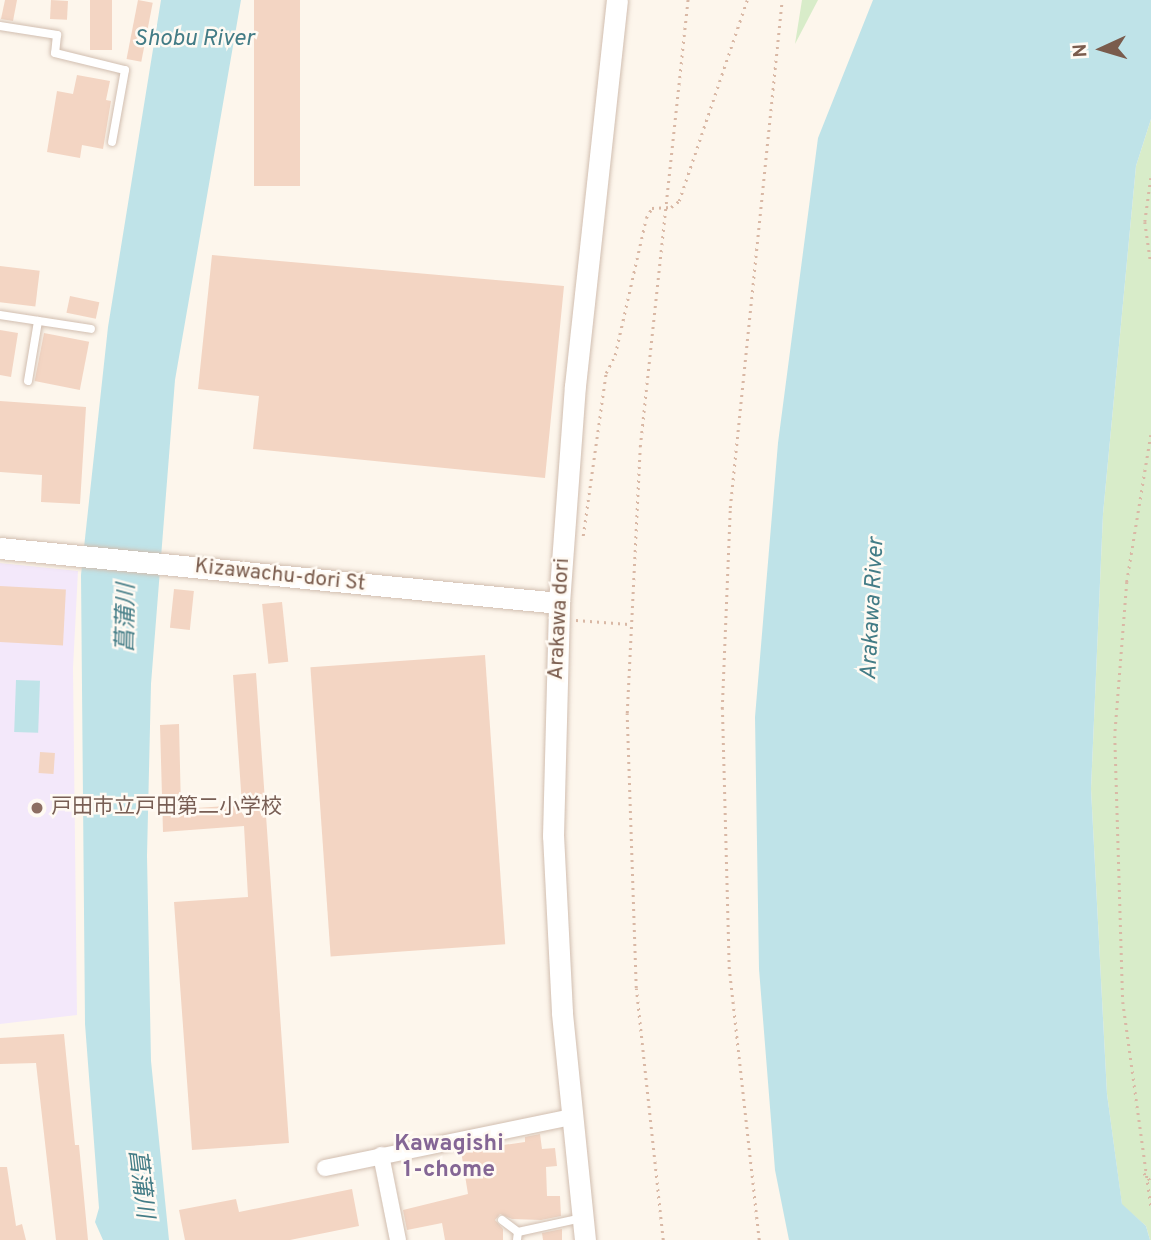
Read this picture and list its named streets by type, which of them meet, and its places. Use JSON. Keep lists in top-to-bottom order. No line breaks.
{"streets":{"street":["Kizawachu-dori St","Arakawa dori"]},"crossings":[["Kizawachu-dori St","Arakawa dori"]],"districts":["Kawagishi 1-chome"],"water":["Shobu River","Arakawa River","菖蒲川"],"places":["戸田市立戸田第二小学校"],"north":"left"}
